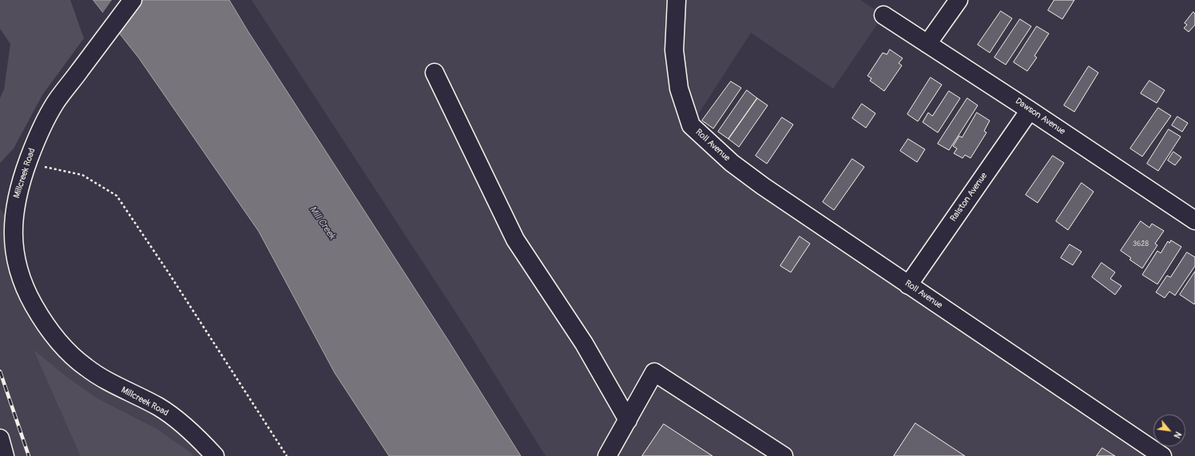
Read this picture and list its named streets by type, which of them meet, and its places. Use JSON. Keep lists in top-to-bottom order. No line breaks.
{"streets":{"street":["Dawson Avenue","Roll Avenue","Millcreek Road","Ralston Avenue"]},"crossings":[["Dawson Avenue","Ralston Avenue"],["Roll Avenue","Ralston Avenue"]],"water":["Mill Creek"],"house_numbers":["3628"],"north":"bottom right"}
